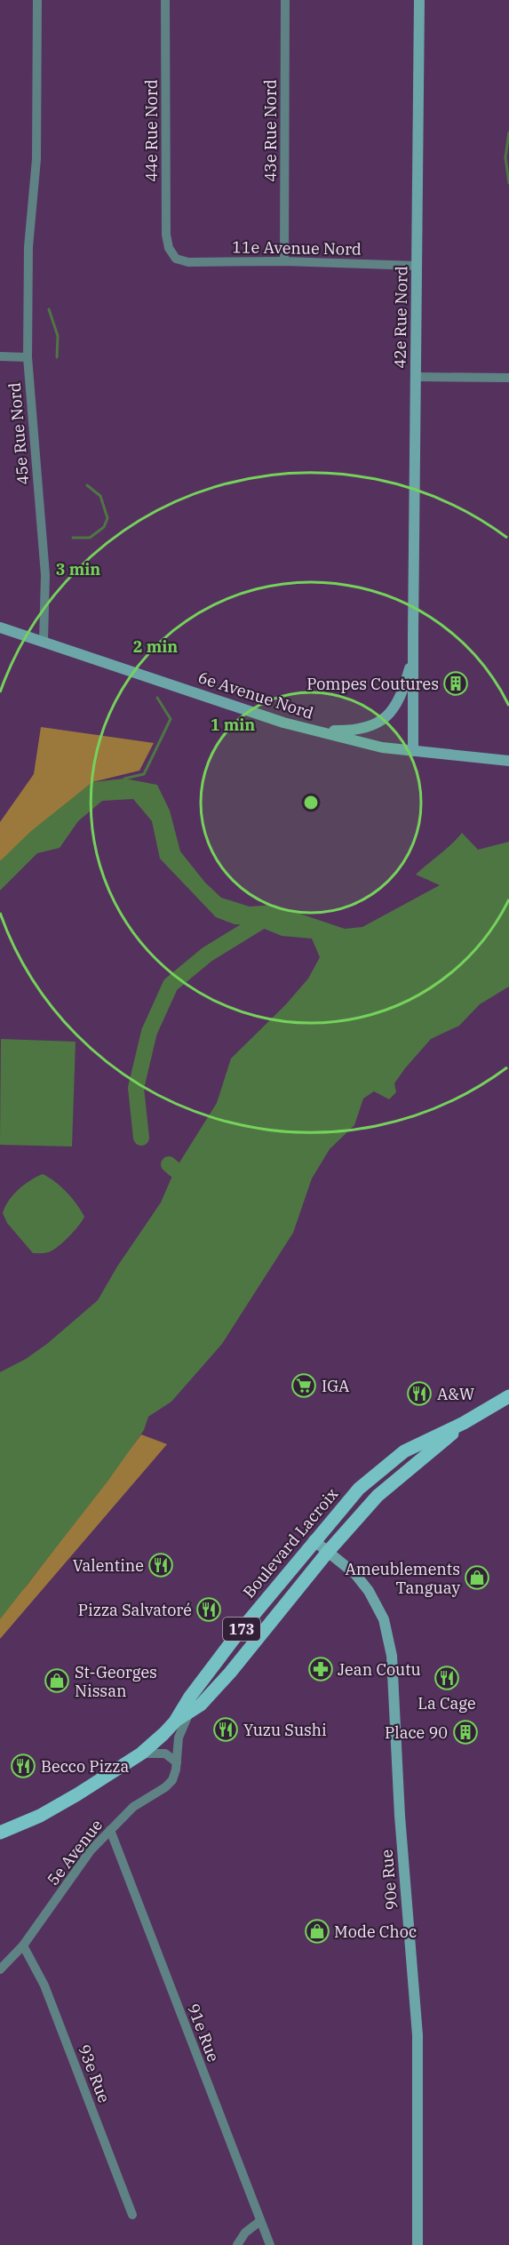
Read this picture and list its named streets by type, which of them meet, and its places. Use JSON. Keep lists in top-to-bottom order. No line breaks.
{"streets":{"main road":["42e Rue Nord","6e Avenue Nord","Boulevard Lacroix","173","90e Rue"],"street":["44e Rue Nord","43e Rue Nord","11e Avenue Nord","45e Rue Nord","5e Avenue","91e Rue","93e Rue"]},"crossings":[["44e Rue Nord","11e Avenue Nord"],["43e Rue Nord","11e Avenue Nord"],["11e Avenue Nord","42e Rue Nord"],["42e Rue Nord","6e Avenue Nord"],["45e Rue Nord","6e Avenue Nord"],["Boulevard Lacroix","5e Avenue"],["Boulevard Lacroix","90e Rue"],["5e Avenue","91e Rue"],["5e Avenue","93e Rue"]],"places":{"building":["Pompes Coutures","Place 90"],"supermarket":["IGA"],"restaurant":["A&W","Valentine","Pizza Salvatoré","La Cage","Yuzu Sushi","Becco Pizza"],"shop":["Ameublements Tanguay","St-Georges Nissan","Mode Choc"],"pharmacy":["Jean Coutu"]},"rings":["3 min","2 min","1 min"]}
